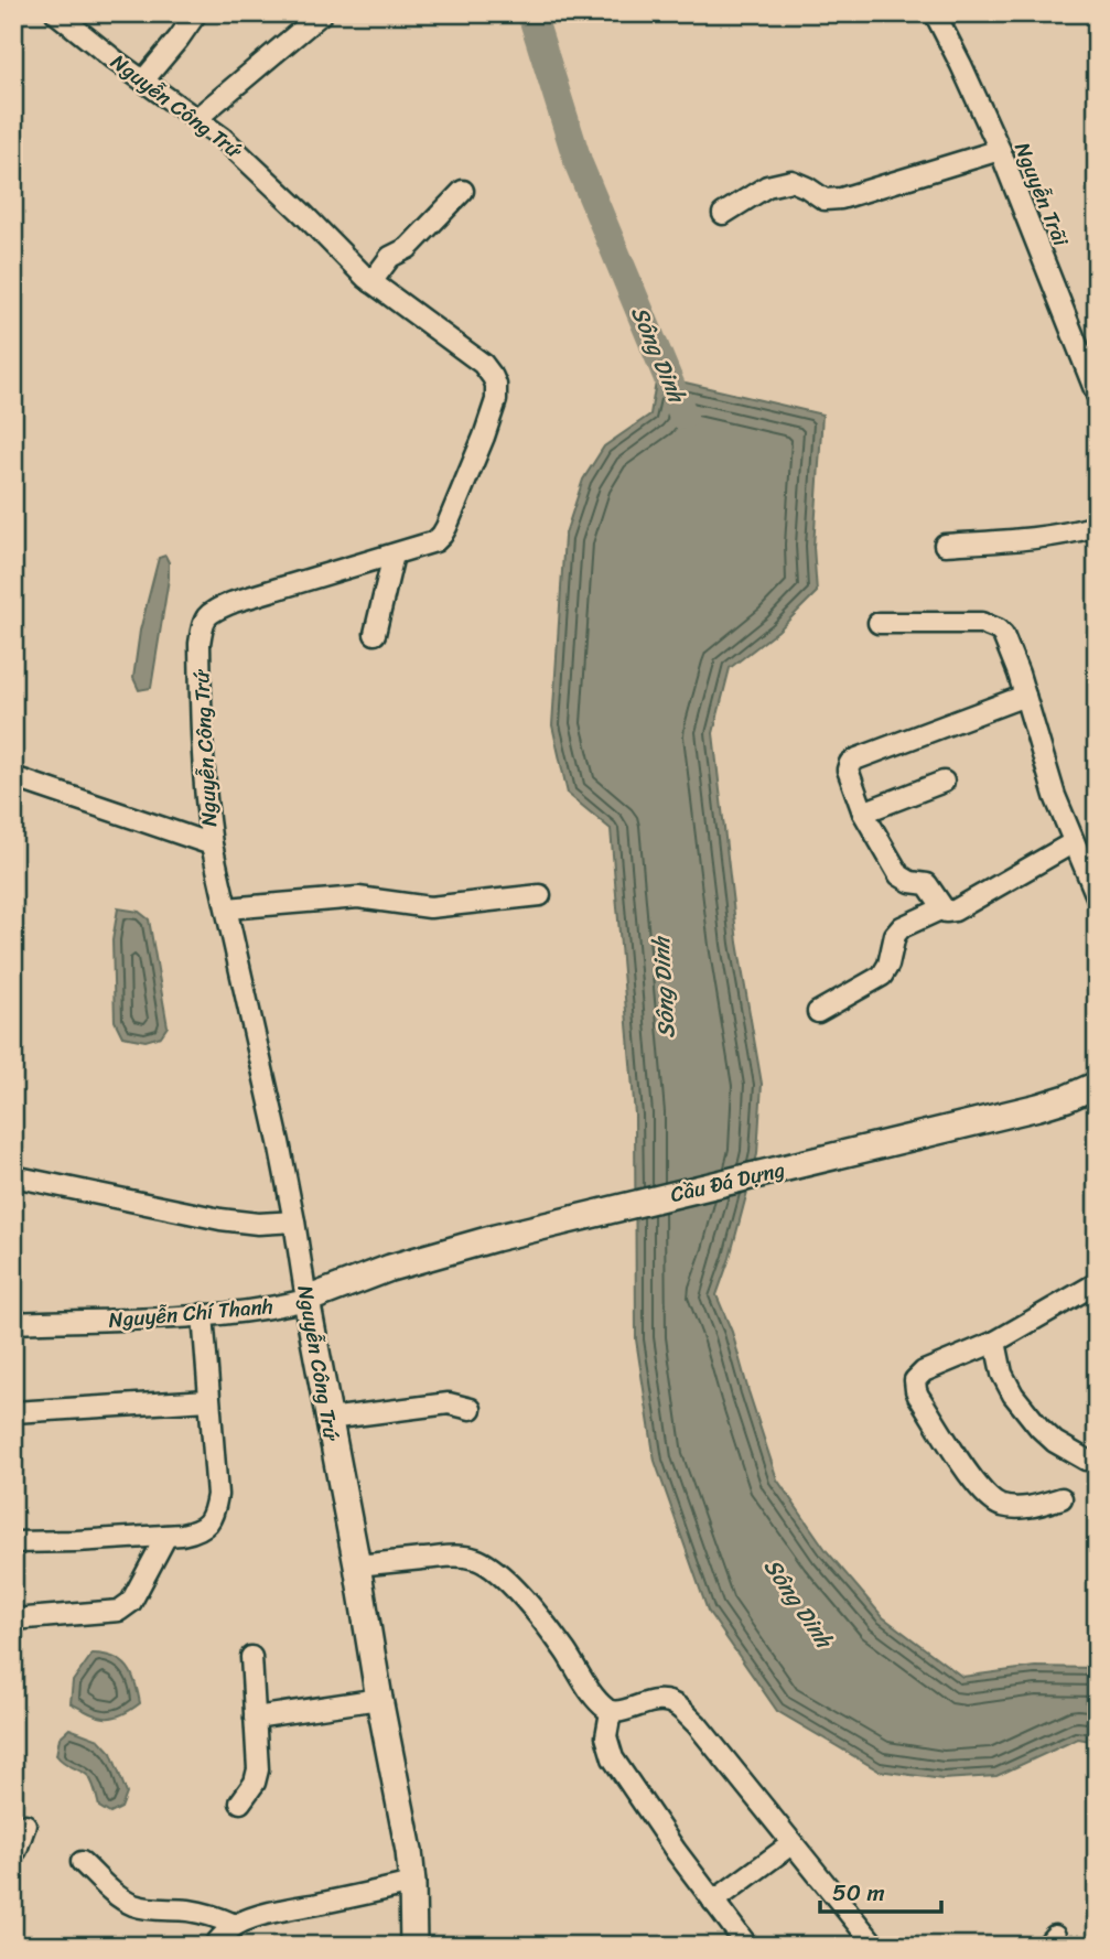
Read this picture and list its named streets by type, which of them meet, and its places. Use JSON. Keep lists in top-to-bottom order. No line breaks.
{"streets":{"main road":["Nguyễn Công Trứ","Cầu Đá Dựng","Nguyễn Chí Thanh"],"street":["Nguyễn Trãi"]},"crossings":[["Nguyễn Công Trứ","Nguyễn Chí Thanh"],["Cầu Đá Dựng","Nguyễn Chí Thanh"]],"water":["Sông Dinh"],"scale_bar":"50 m"}
